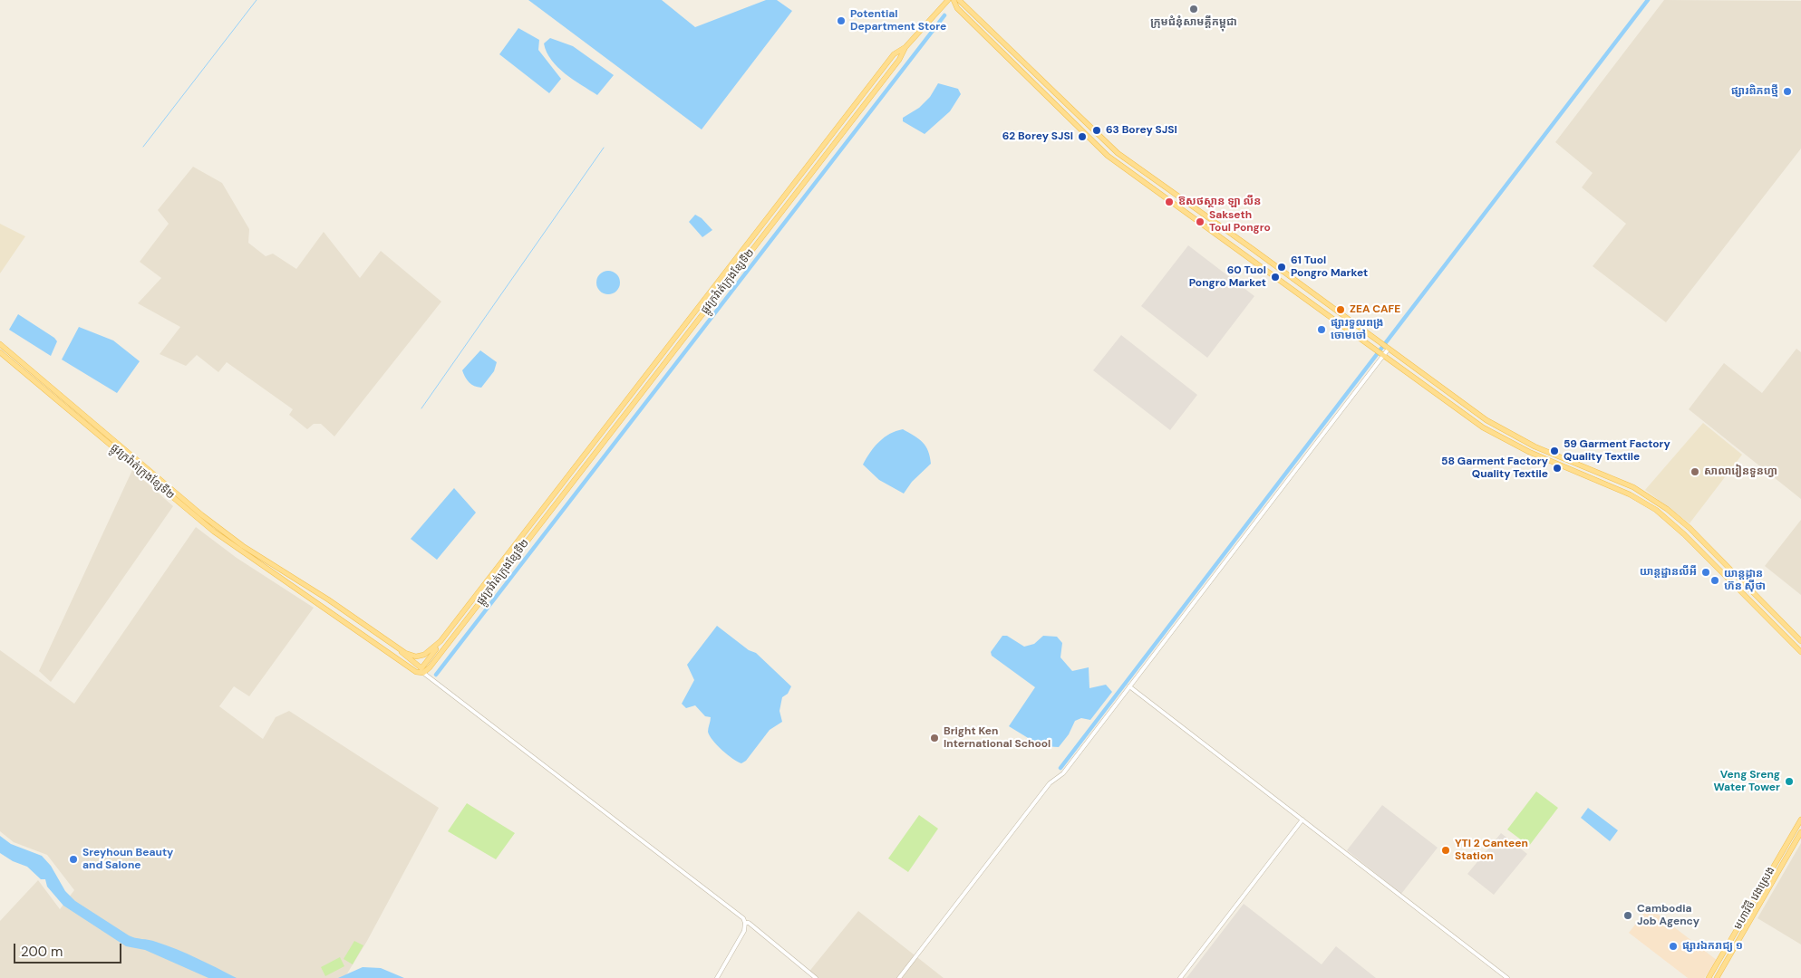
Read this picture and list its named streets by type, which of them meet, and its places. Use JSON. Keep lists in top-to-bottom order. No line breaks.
{"streets":{"main road":["ផ្លូវក្រវ៉ាត់ក្រុងខ្សែទី២","មហាវិថី វេងស្រេង"]},"places":["ក្រុមជំនុំសាមគ្គីកម្ពុជា","Potential Department Store","ផ្សារពិភពថ្មី","63 Borey SJSI","62 Borey SJSI","ឱសថស្ថាន ឡា លីន","Sakseth Toul Pongro","61 Tuol Pongro Market","60 Tuol Pongro Market","ZEA CAFE","ផ្សារទួលពង្រ ចោមចៅ","59 Garment Factory Quality Textile","58 Garment Factory Quality Textile","សាលារៀនទួនហ្វា","យាន្ដដ្ឋានលីអី","យាន្ដដ្ឋាន ហ៊ន ស៊ីថា","Bright Ken International School","Veng Sreng Water Tower","YTI 2 Canteen Station","Sreyhoun Beauty and Salone","Cambodia Job Agency","ផ្សារឯករាជ្យ ១"],"scale_bar":"200 m"}
